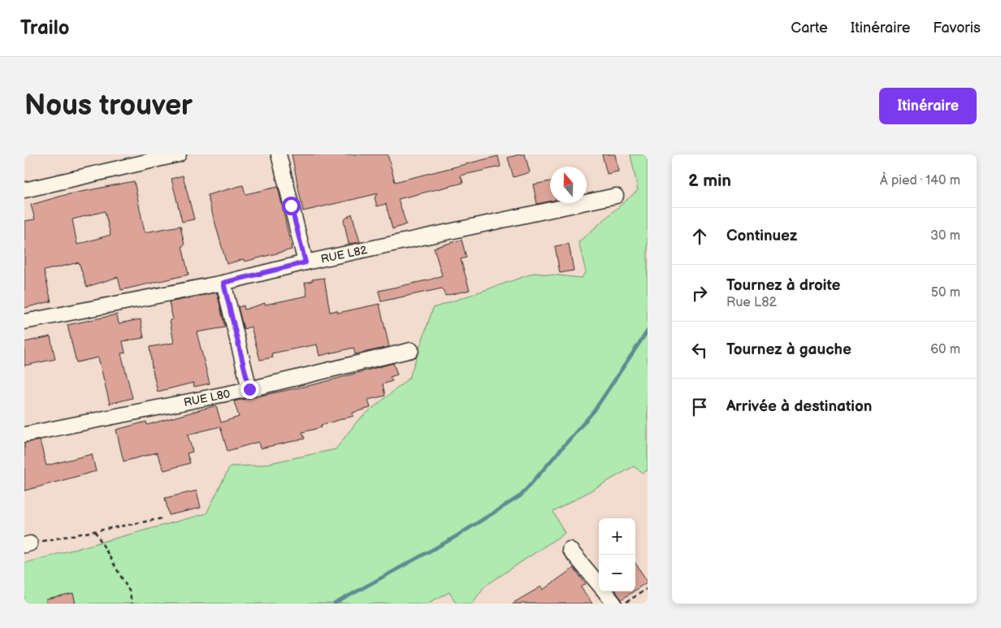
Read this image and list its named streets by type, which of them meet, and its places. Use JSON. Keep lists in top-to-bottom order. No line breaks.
{"streets":{"street":["RUE L82","RUE L80"]},"north":"top","page":{"header":"Trailo","nav":["Carte","Itinéraire","Favoris"],"buttons":"Itinéraire","title":"Nous trouver","heading":["2 min","À pied · 140 m"],"list":[["Continuez","30 m"],["Tournez à droite","Rue L82","50 m"],["Tournez à gauche","60 m"],"Arrivée à destination"],"map_buttons":["+","−"]}}
